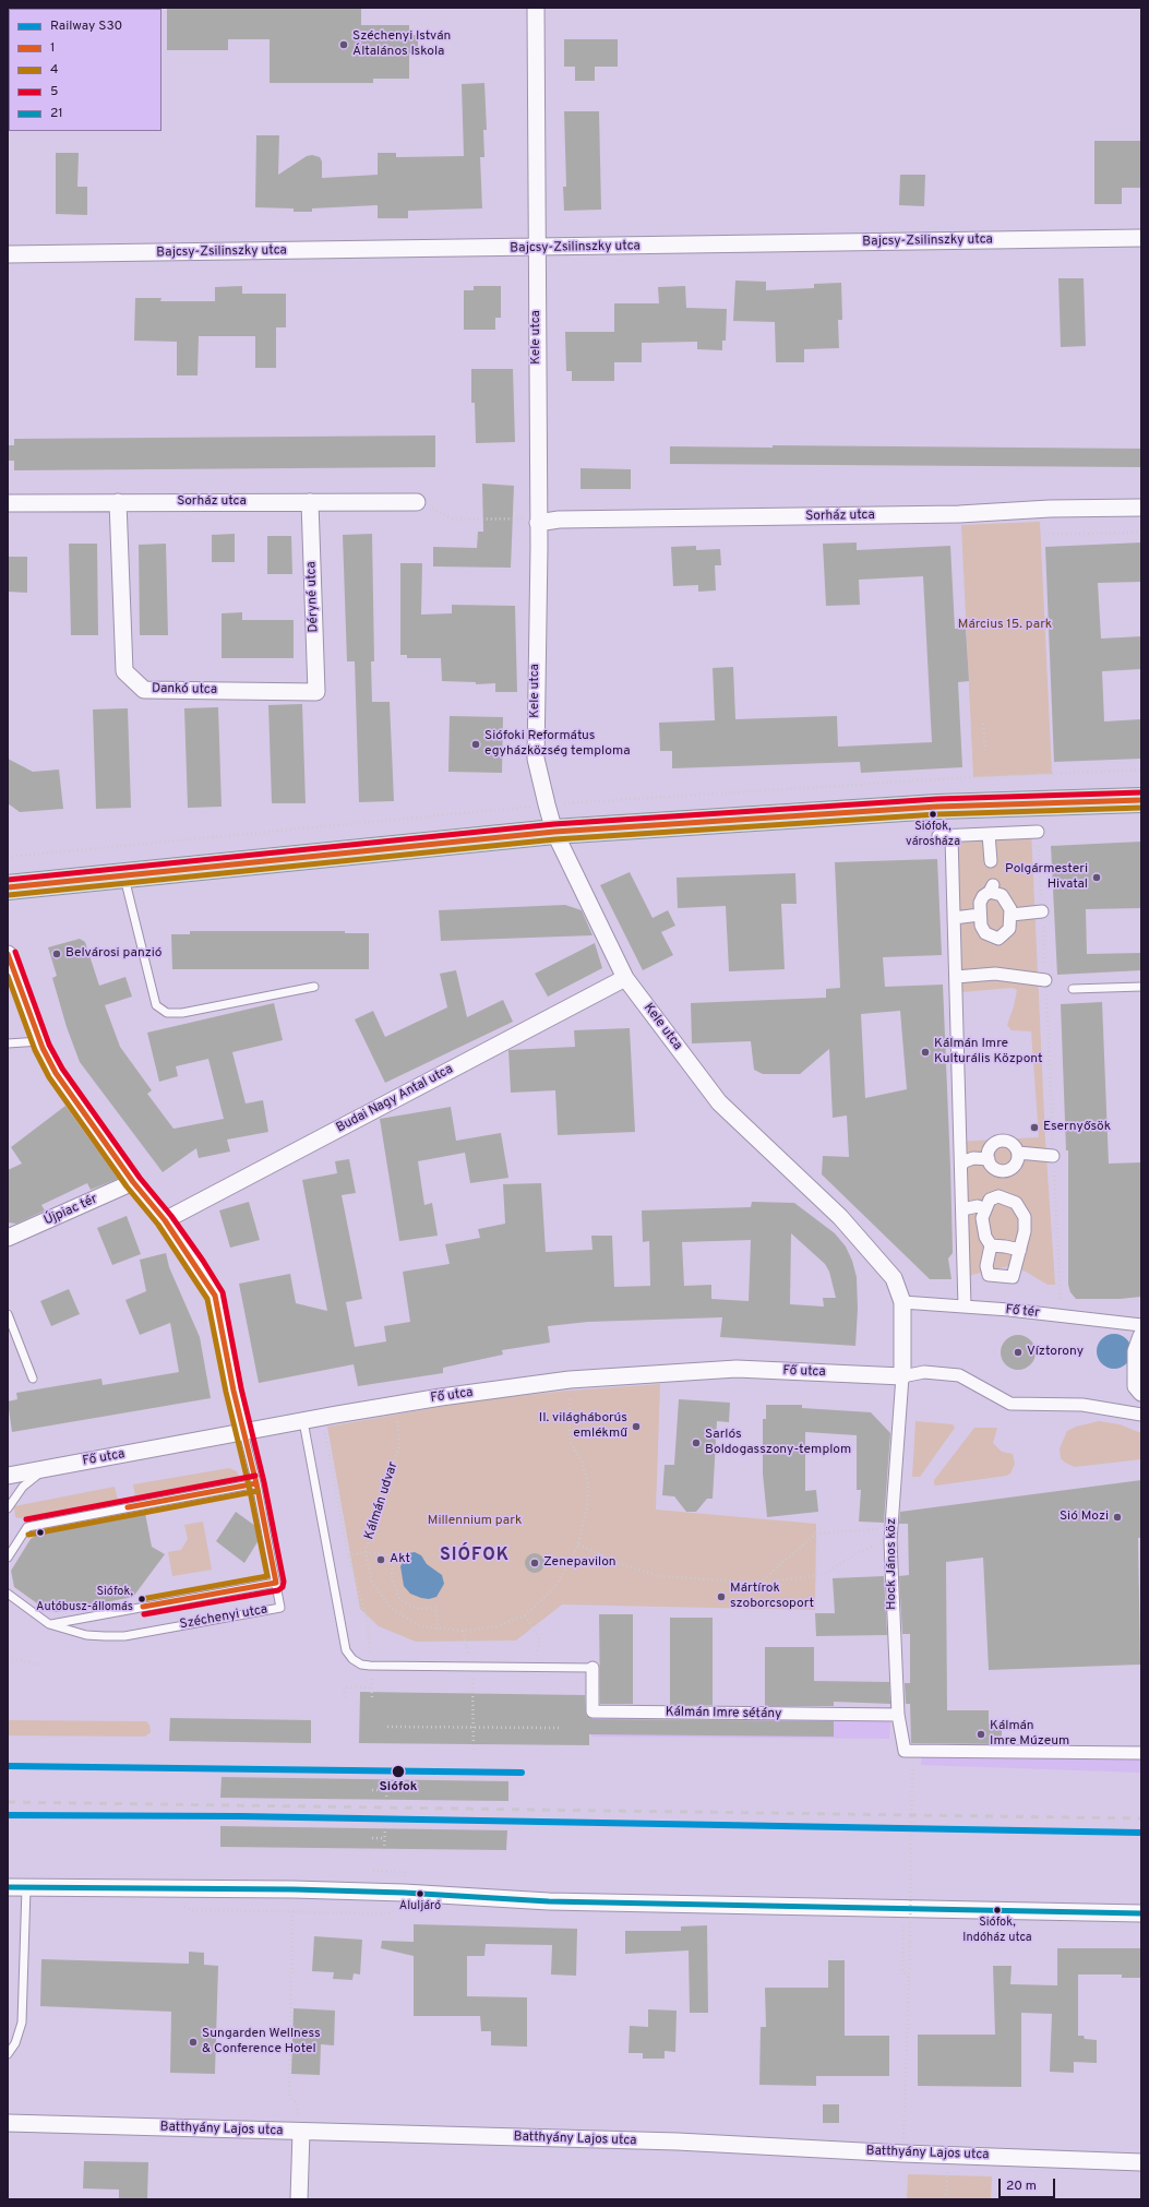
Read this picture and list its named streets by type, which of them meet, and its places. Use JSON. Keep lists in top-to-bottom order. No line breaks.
{"streets":{"street":["Bajcsy-Zsilinszky utca","Kele utca","Sorház utca","Déryné utca","Dankó utca","Budai Nagy Antal utca","Újpiac tér","Fő tér","Fő utca","Hock János köz","Széchenyi utca","Kálmán Imre sétány","Batthyány Lajos utca"],"path":["Kálmán udvar"]},"crossings":[["Bajcsy-Zsilinszky utca","Kele utca"],["Kele utca","Sorház utca"],["Kele utca","Budai Nagy Antal utca"],["Kele utca","Fő tér"],["Kele utca","Fő utca"],["Kele utca","Hock János köz"],["Sorház utca","Déryné utca"],["Sorház utca","Dankó utca"],["Déryné utca","Dankó utca"],["Budai Nagy Antal utca","Széchenyi utca"],["Újpiac tér","Széchenyi utca"],["Fő utca","Kálmán udvar"],["Fő utca","Hock János köz"],["Fő utca","Széchenyi utca"],["Hock János köz","Kálmán Imre sétány"]],"districts":["SIÓFOK"],"parks":["Március 15. park","Millennium park"],"places":["Széchenyi István Általános Iskola","Siófoki Református egyházközség temploma","Siófok, városháza","Polgármesteri Hivatal","Belvárosi panzió","Kálmán Imre Kulturális Központ","Esernyősök","Víztorony","II. világháborús emlékmű","Sarlós Boldogasszony-templom","Sió Mozi","Akt","Zenepavilon","Mártírok szoborcsoport","Siófok, Autóbusz-állomás","Kálmán Imre Múzeum","Siófok","Aluljáró","Siófok, Indóház utca","Sungarden Wellness & Conference Hotel"],"lines":["transit line 5","transit line 1","transit line 4","rail line S30","transit line 21"],"legend":["Railway S30","1","4","5","21"],"scale_bar":"20 m"}
